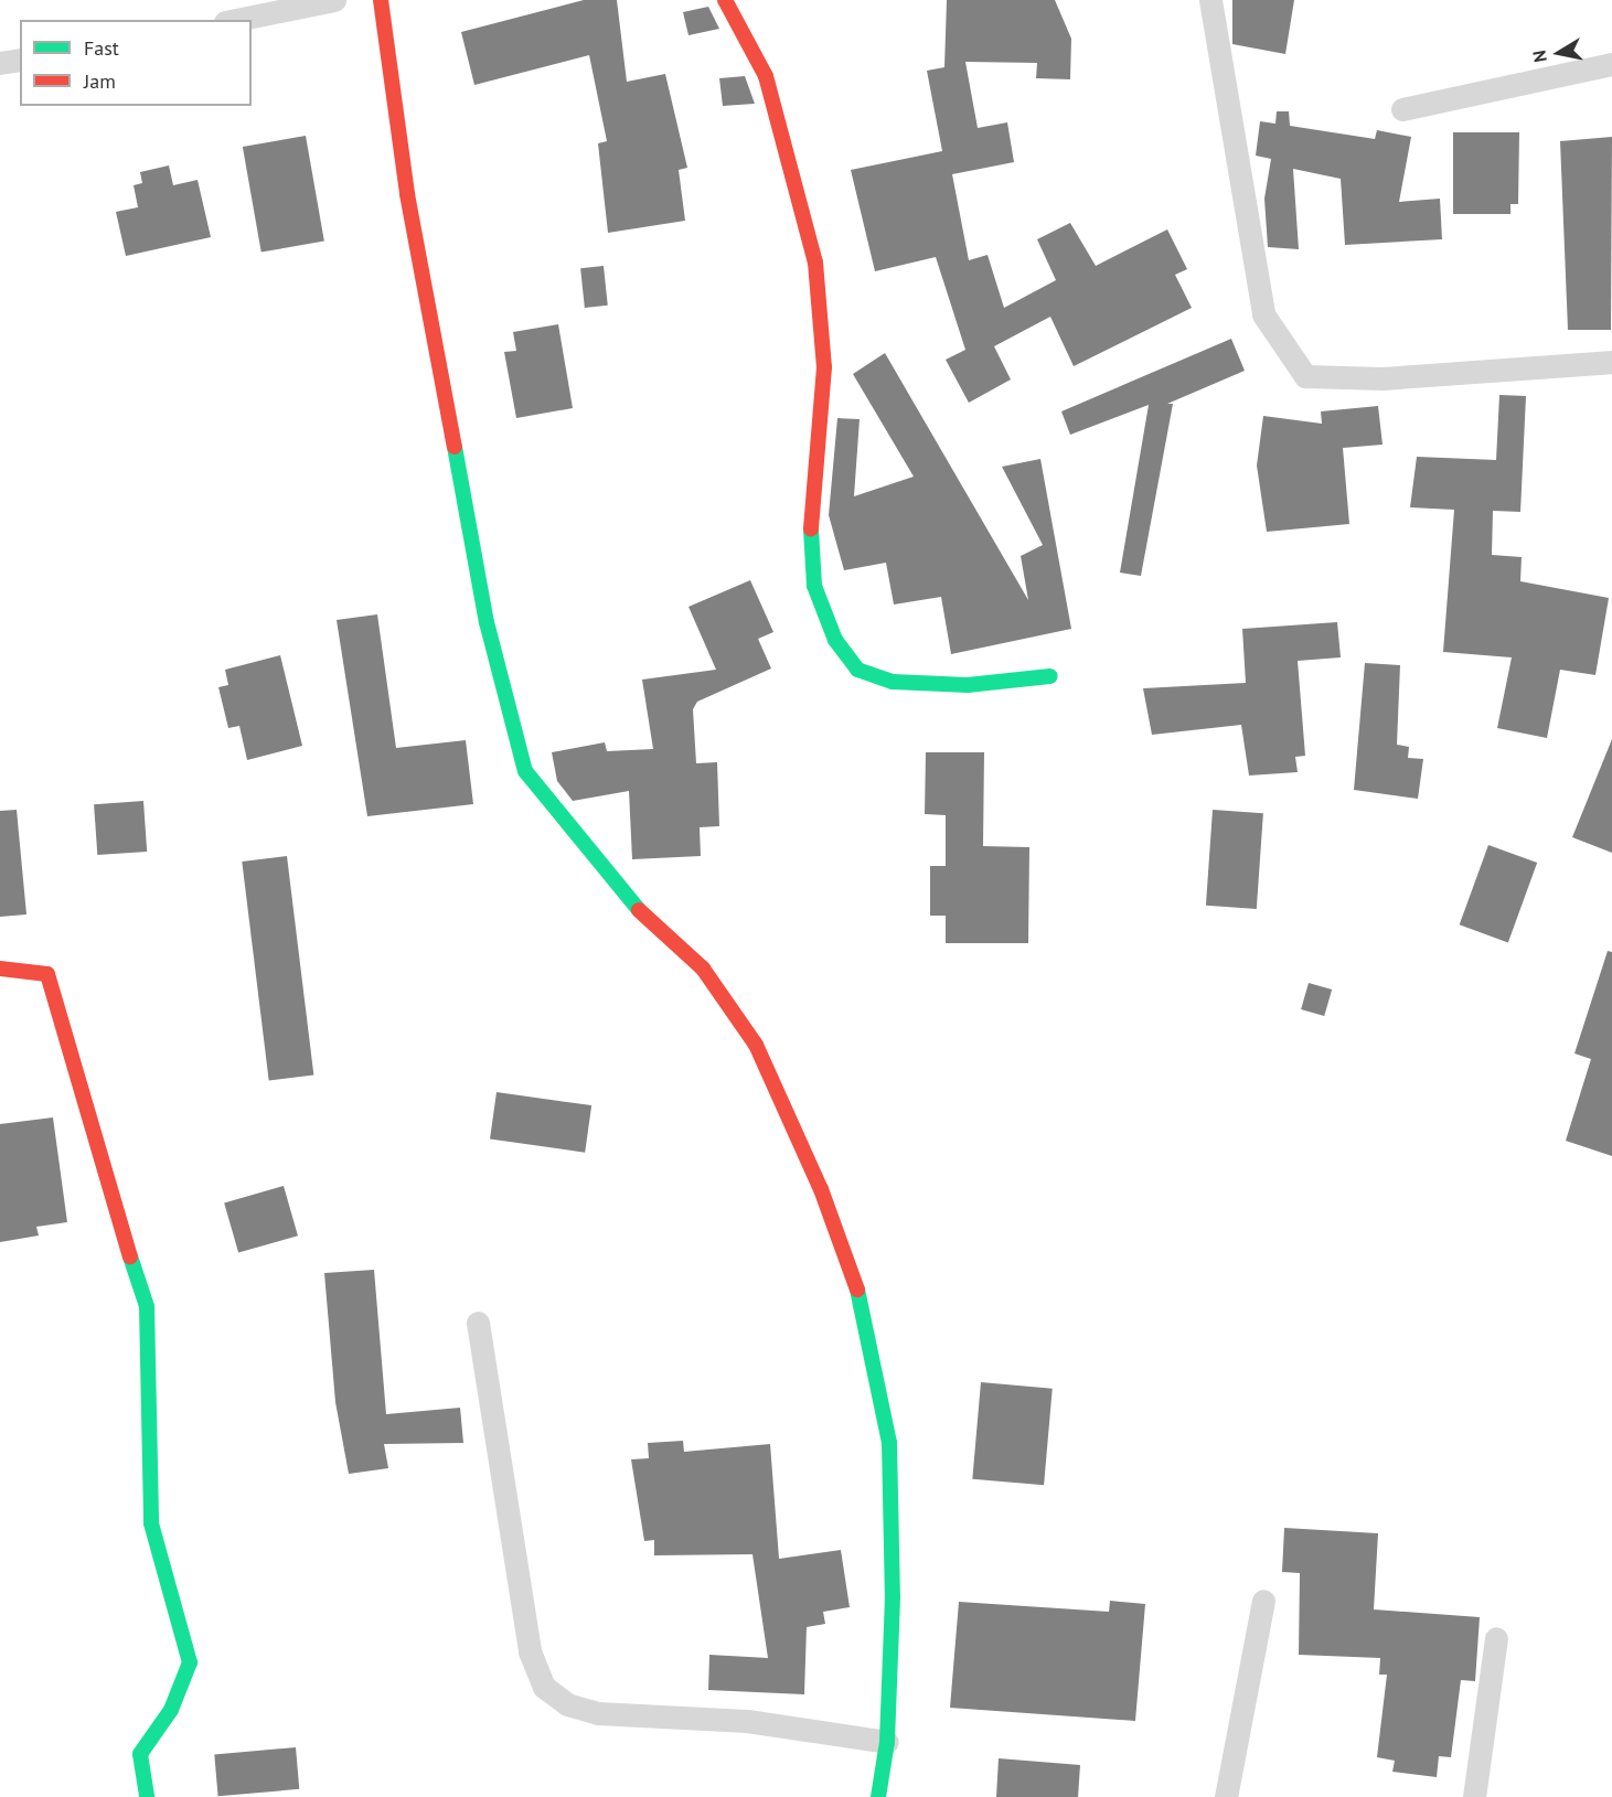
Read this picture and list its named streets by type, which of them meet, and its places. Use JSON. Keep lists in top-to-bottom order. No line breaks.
{"legend":["Fast","Jam"],"north":"left"}
